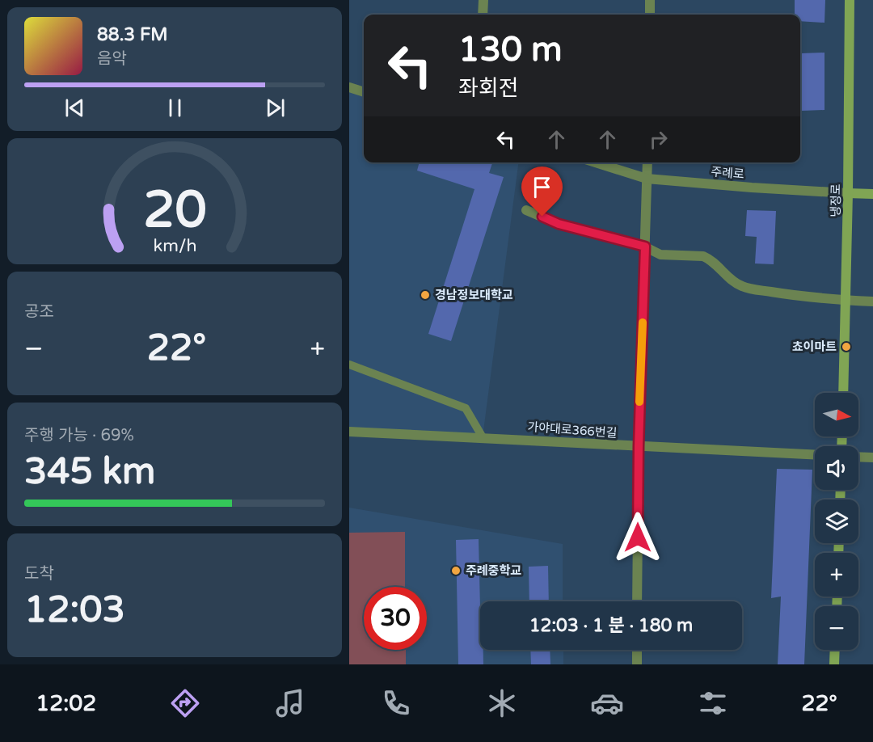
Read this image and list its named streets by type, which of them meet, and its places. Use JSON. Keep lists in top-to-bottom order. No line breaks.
{"streets":{"main road":["주례로","냉정로"],"street":["가야대로366번길"]},"crossings":[["주례로","냉정로"]],"places":["경남정보대학교","쵸이마트","주례중학교"],"north":"right","page":{"turn":["130 m","좌회전"],"song":["88.3 FM","음악"],"tile":["공조",["주행 가능 · 69%","345 km"],["도착","12:03"]],"heat":["−","22°","+"],"map_buttons":["+","−"],"limit":"30","trip":"12:03 · 1 분 · 180 m","tabs":["12:02","22°"],"gauge":["20","km/h"]}}
